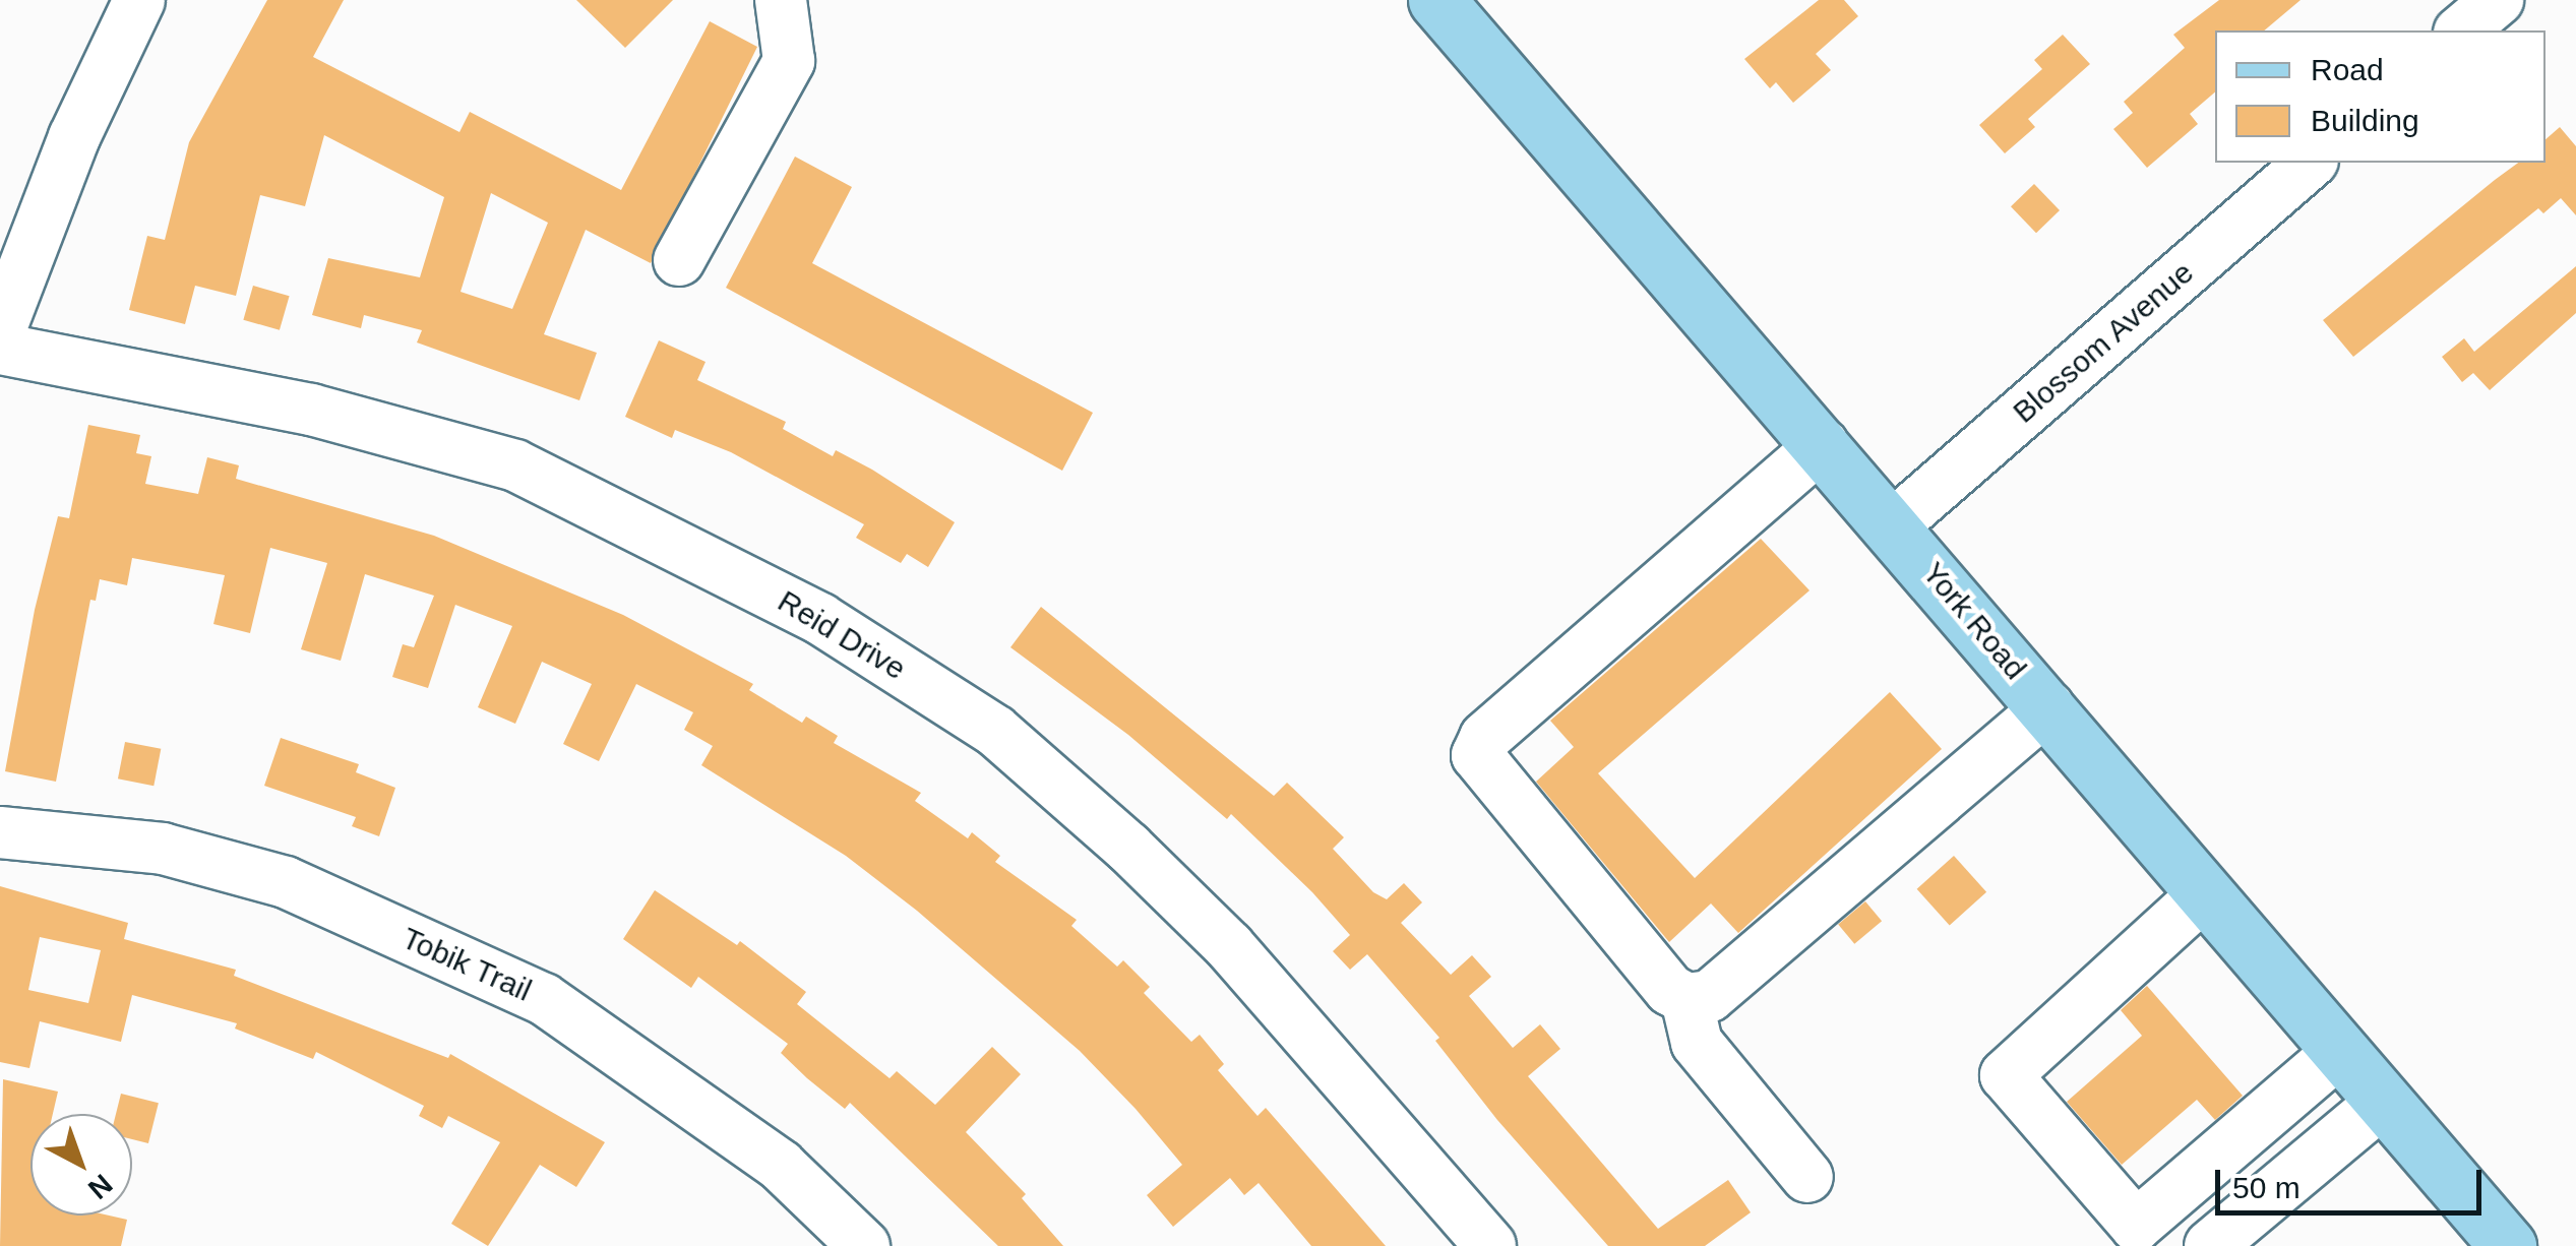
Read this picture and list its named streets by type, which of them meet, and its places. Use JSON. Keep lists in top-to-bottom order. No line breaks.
{"streets":{"main road":["York Road"],"street":["Blossom Avenue","Reid Drive","Tobik Trail"]},"crossings":[["Blossom Avenue","York Road"]],"legend":["Road","Building"],"scale_bar":"50 m","north":"bottom right"}
